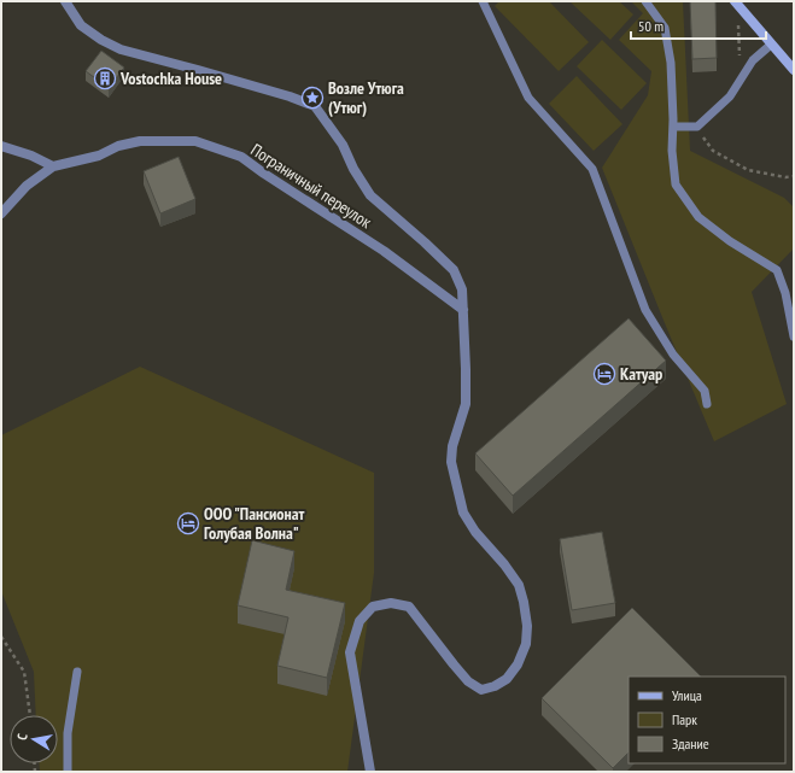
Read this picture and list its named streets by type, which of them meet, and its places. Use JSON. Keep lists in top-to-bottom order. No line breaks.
{"streets":{"street":["Пограничный переулок"]},"places":{"building":["Vostochka House"],"place":["Возле Утюга (Утюг)"],"hotel":["Катуар","ООО \"Пансионат Голубая Волна\""]},"legend":["Улица","Парк","Здание"],"scale_bar":"50 m","north":"left"}
